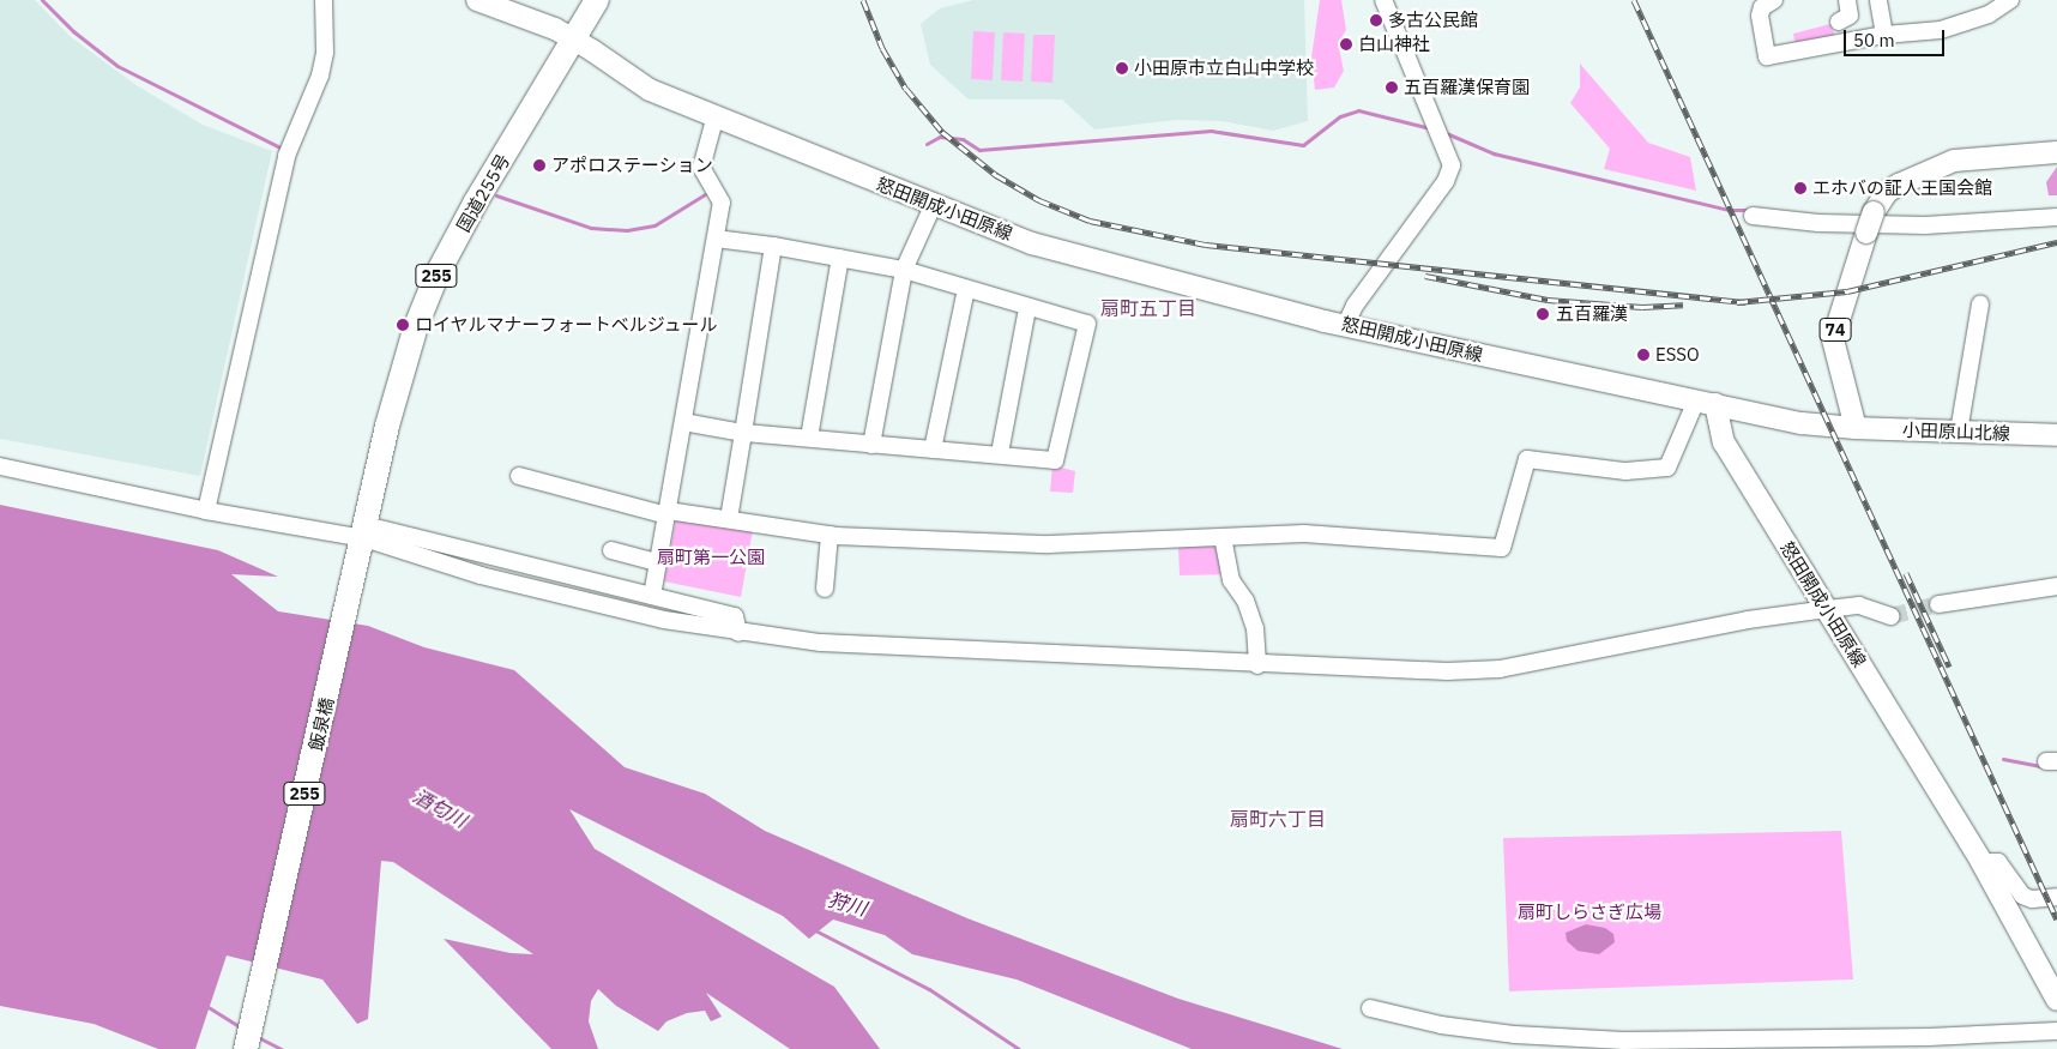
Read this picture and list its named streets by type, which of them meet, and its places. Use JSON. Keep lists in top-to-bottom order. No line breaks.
{"streets":{"highway":["国道255号","255","飯泉橋"],"main road":["怒田開成小田原線","74","小田原山北線"]},"crossings":[["国道255号","怒田開成小田原線"],["国道255号","飯泉橋"],["怒田開成小田原線","小田原山北線"],["74","小田原山北線"]],"districts":["扇町五丁目","扇町六丁目"],"water":["酒匂川","狩川"],"parks":["扇町第一公園","扇町しらさぎ広場"],"places":["多古公民館","白山神社","小田原市立白山中学校","五百羅漢保育園","アポロステーション","エホバの証人王国会館","五百羅漢","ロイヤルマナーフォートベルジュール","ESSO"],"scale_bar":"50 m"}
